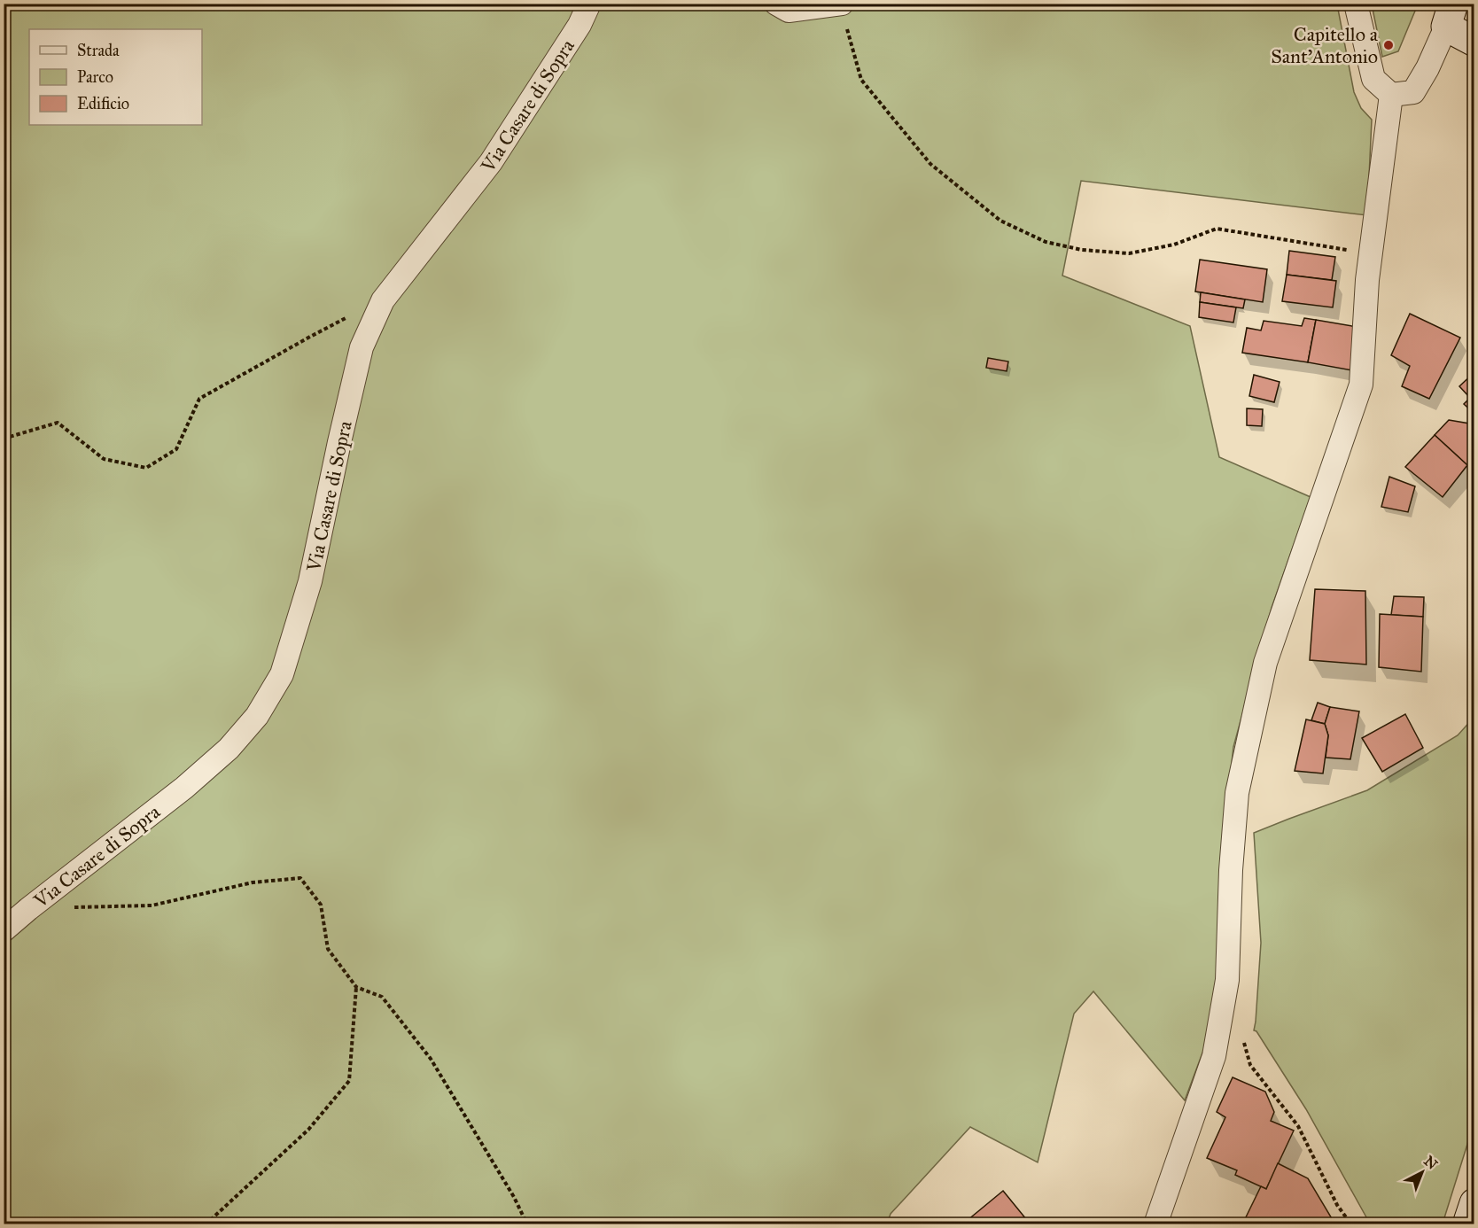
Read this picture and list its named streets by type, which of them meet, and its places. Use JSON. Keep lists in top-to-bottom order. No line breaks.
{"streets":{"street":["Via Casare di Sopra"]},"places":["Capitello a Sant'Antonio"],"legend":["Strada","Parco","Edificio"],"north":"top right"}
